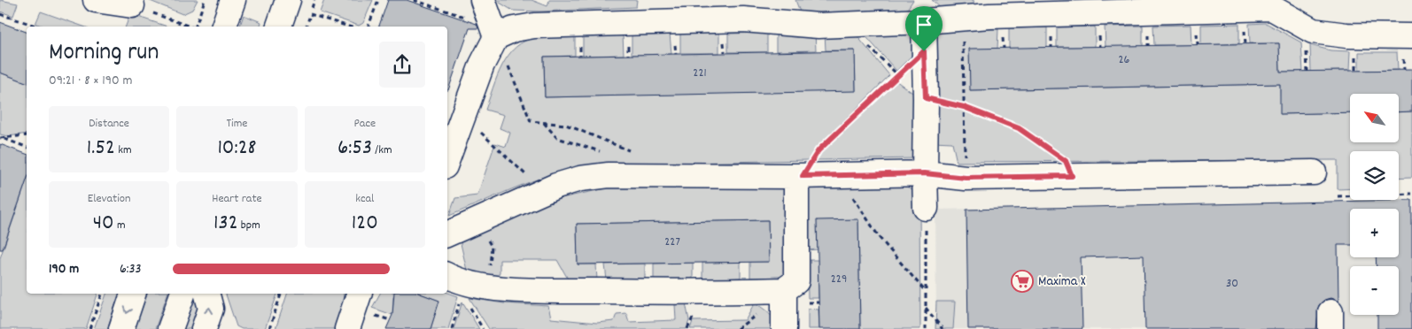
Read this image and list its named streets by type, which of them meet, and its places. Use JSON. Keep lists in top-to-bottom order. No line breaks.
{"places":{"supermarket":["Maxima X"]},"house_numbers":["26","221","227","229","30"],"north":"top left","page":{"heading":["Morning run","09:21 · 8 × 190 m"],"map_buttons":["+","−"],"stats":[["Distance","1.52 km"],["Time","10:28"],["Pace","6:53 /km"],["Elevation","40 m"],["Heart rate","132 bpm"],["kcal","120"]],"list":[{"name":"190 m","note":"6:33"}]}}
